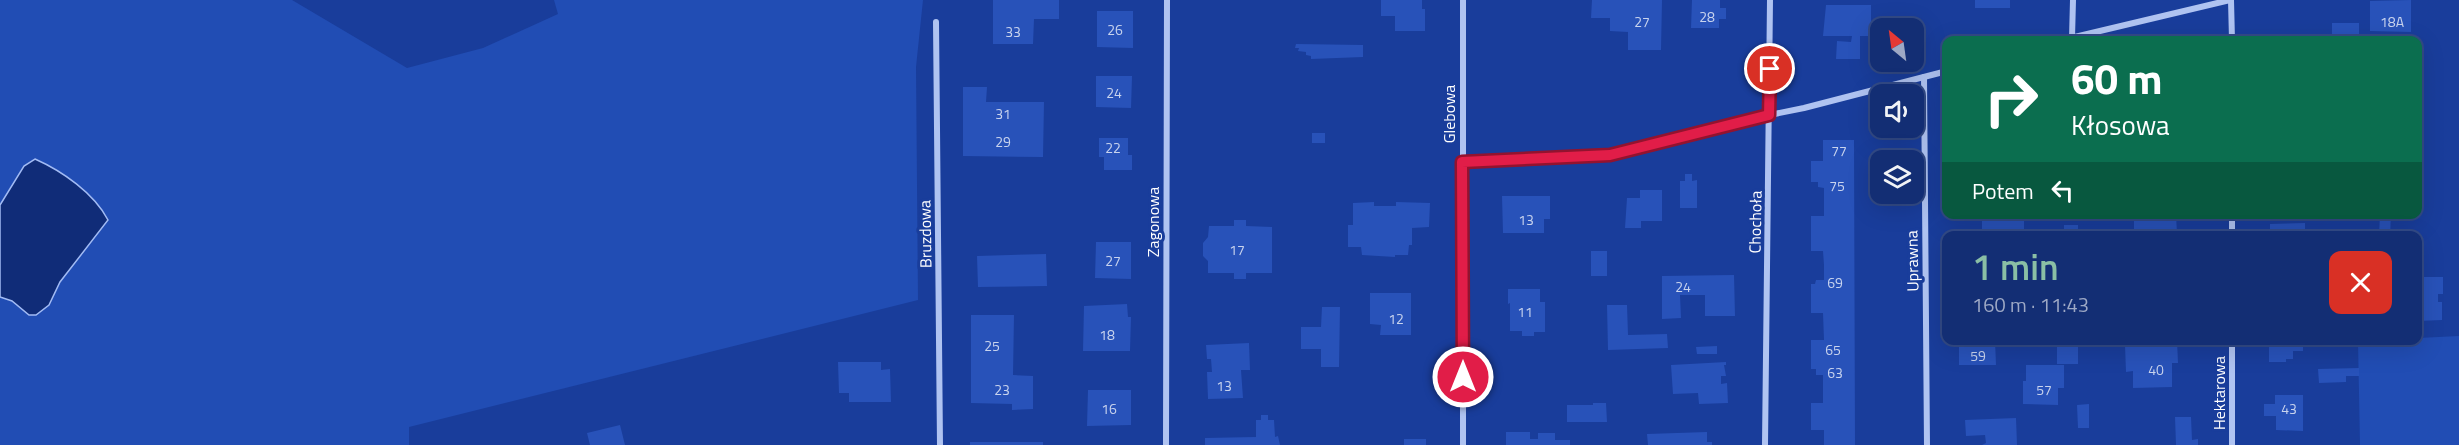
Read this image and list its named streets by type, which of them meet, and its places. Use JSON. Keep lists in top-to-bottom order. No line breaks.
{"streets":{"street":["Glebowa","Zagonowa","Chochoła","Bruzdowa","Uprawna","Hektarowa"]},"house_numbers":["28","27","18A","26","33","24","31","29","22","77","75","13","17","27","69","24","11","12","18","25","65","59","40","63","13","23","57","16","43"],"north":"top left","page":{"turn":["60 m","Kłosowa"],"then":"Potem","heading":["1 min","160 m · 11:43"]}}
